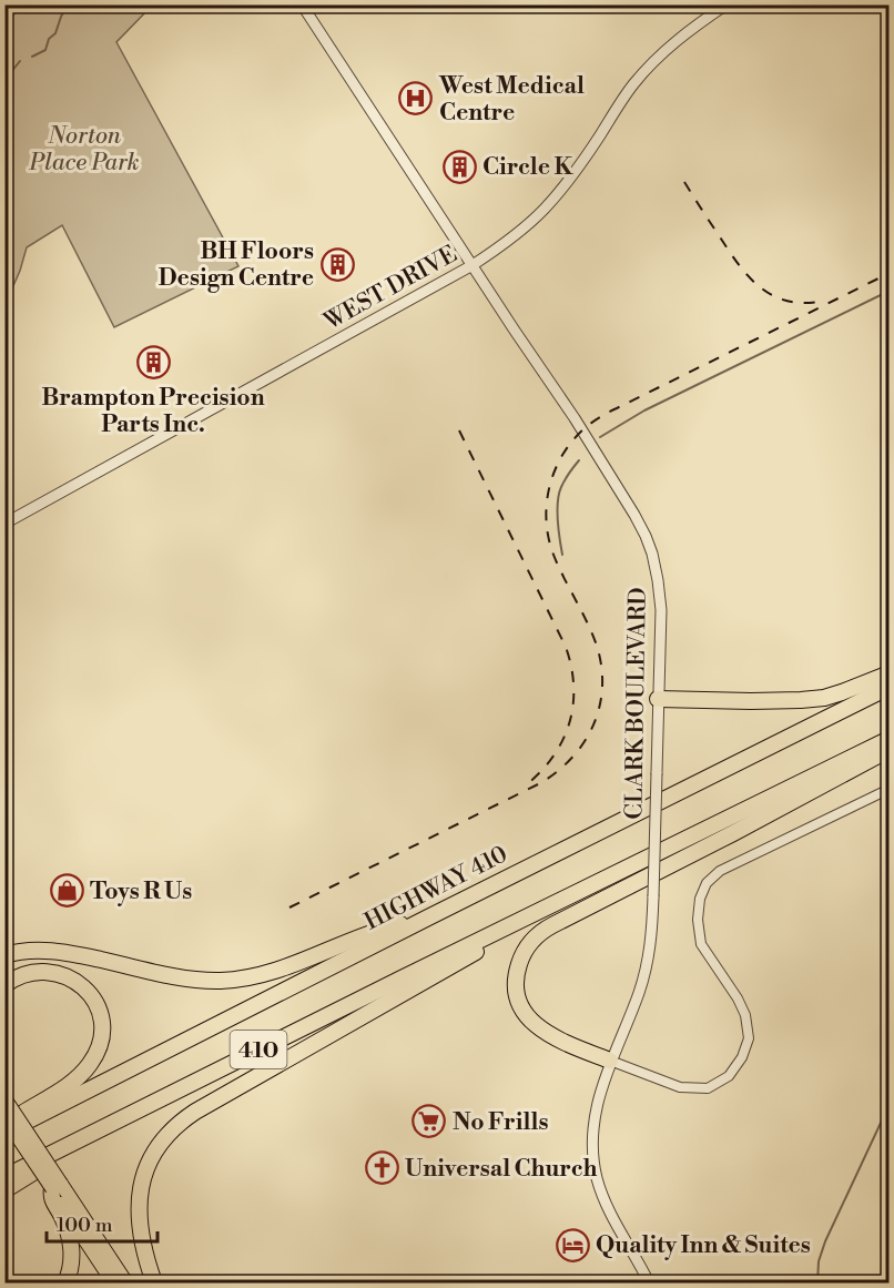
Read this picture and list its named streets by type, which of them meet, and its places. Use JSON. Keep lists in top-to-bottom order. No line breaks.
{"streets":{"highway":["HIGHWAY 410","410"],"street":["WEST DRIVE","CLARK BOULEVARD"]},"crossings":[["WEST DRIVE","CLARK BOULEVARD"]],"parks":["Norton Place Park"],"places":{"hospital":["West Medical Centre"],"building":["Circle K","BH Floors Design Centre","Brampton Precision Parts Inc."],"shop":["Toys R Us"],"supermarket":["No Frills"],"church":["Universal Church"],"hotel":["Quality Inn & Suites"]},"scale_bar":"100 m"}
